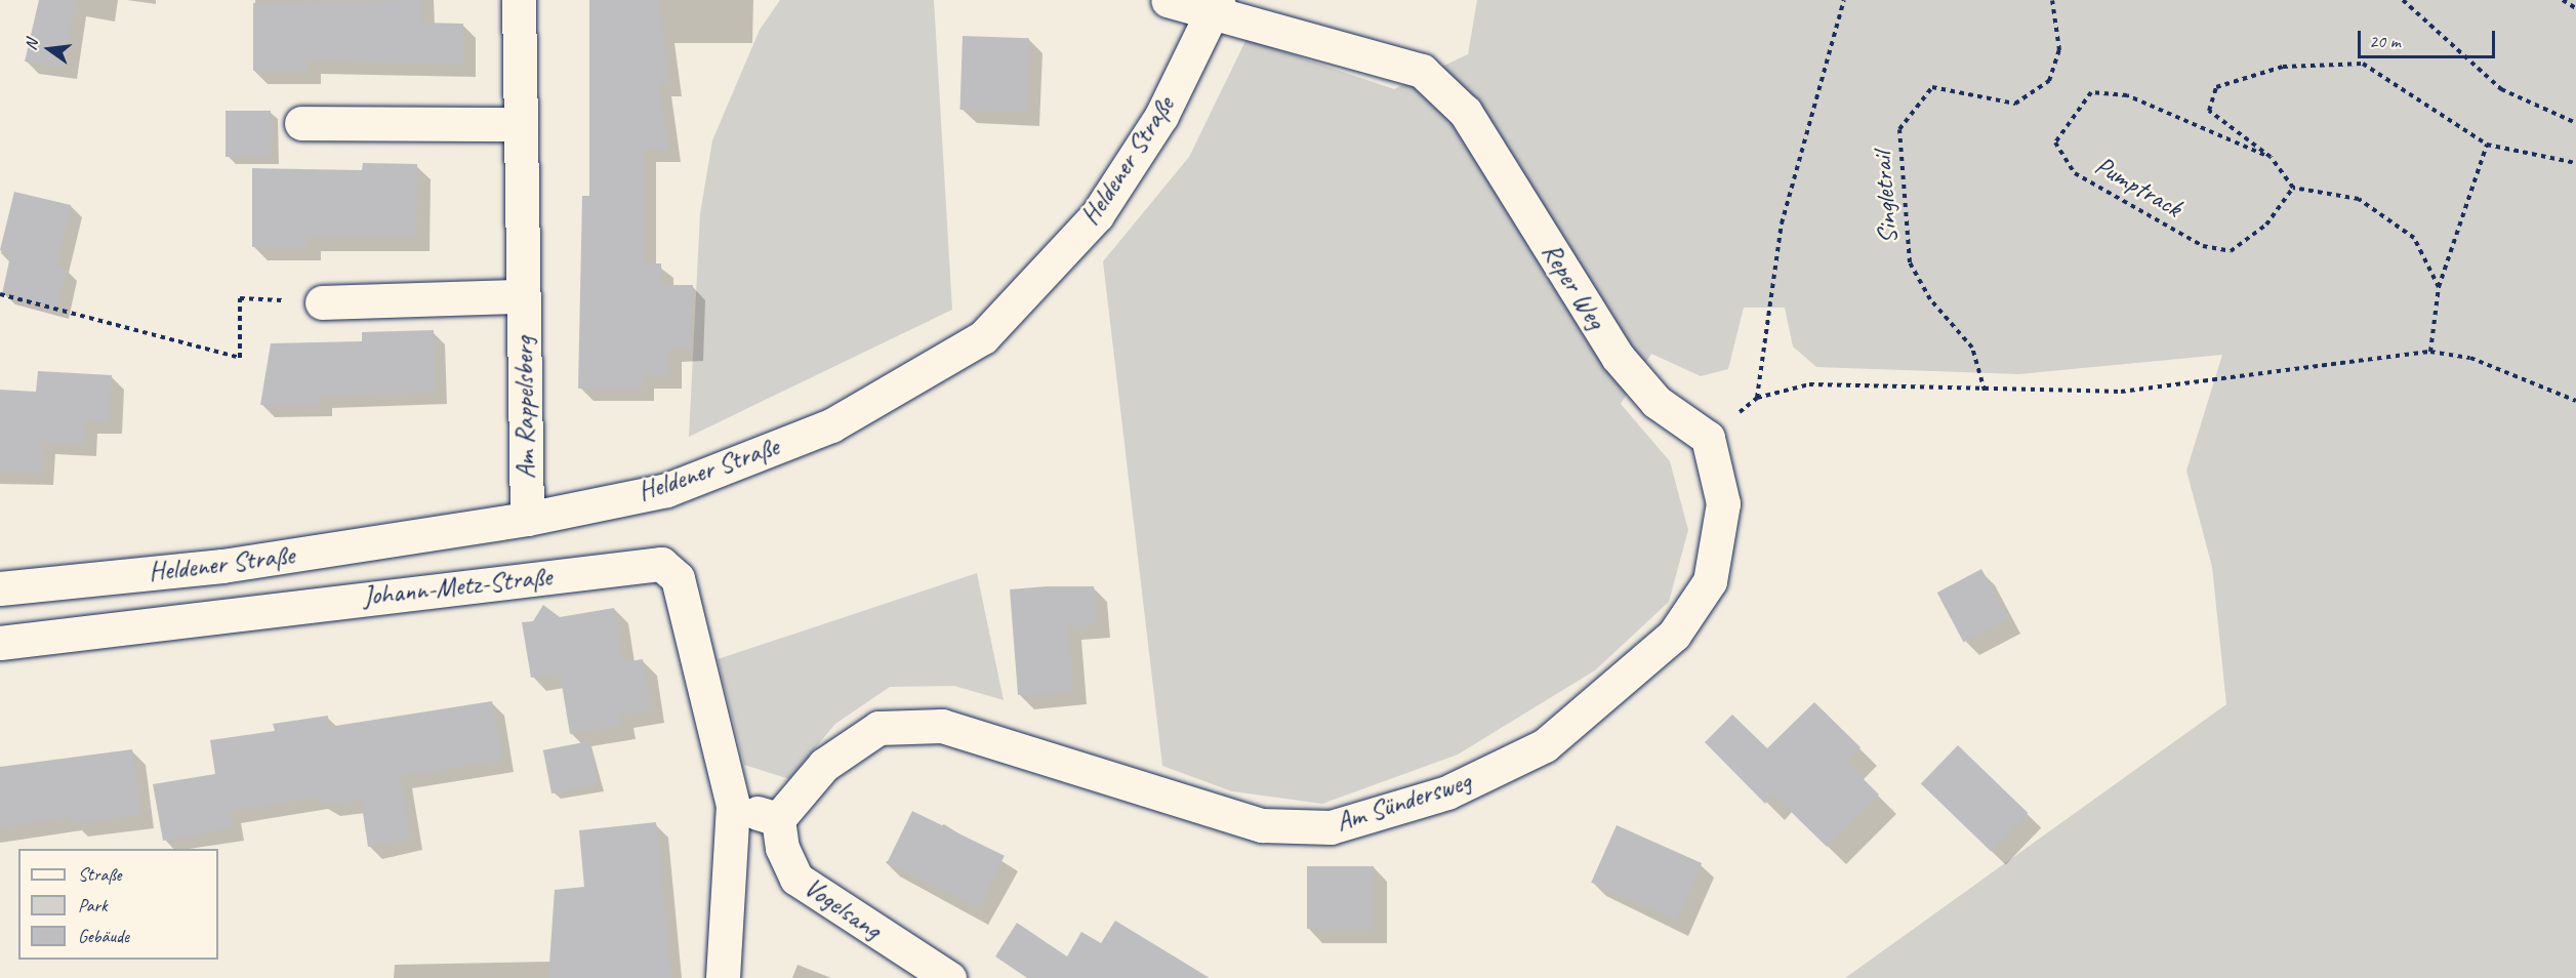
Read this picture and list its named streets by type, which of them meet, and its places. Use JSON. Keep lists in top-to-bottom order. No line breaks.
{"streets":{"street":["Heldener Straße","Reper Weg","Am Rappelsberg","Johann-Metz-Straße","Am Sündersweg","Vogelsang"],"path":["Pumptrack","Singletrail"]},"crossings":[["Heldener Straße","Reper Weg"],["Heldener Straße","Am Rappelsberg"],["Reper Weg","Am Sündersweg"],["Am Sündersweg","Vogelsang"]],"legend":["Straße","Park","Gebäude"],"scale_bar":"20 m","north":"left"}
